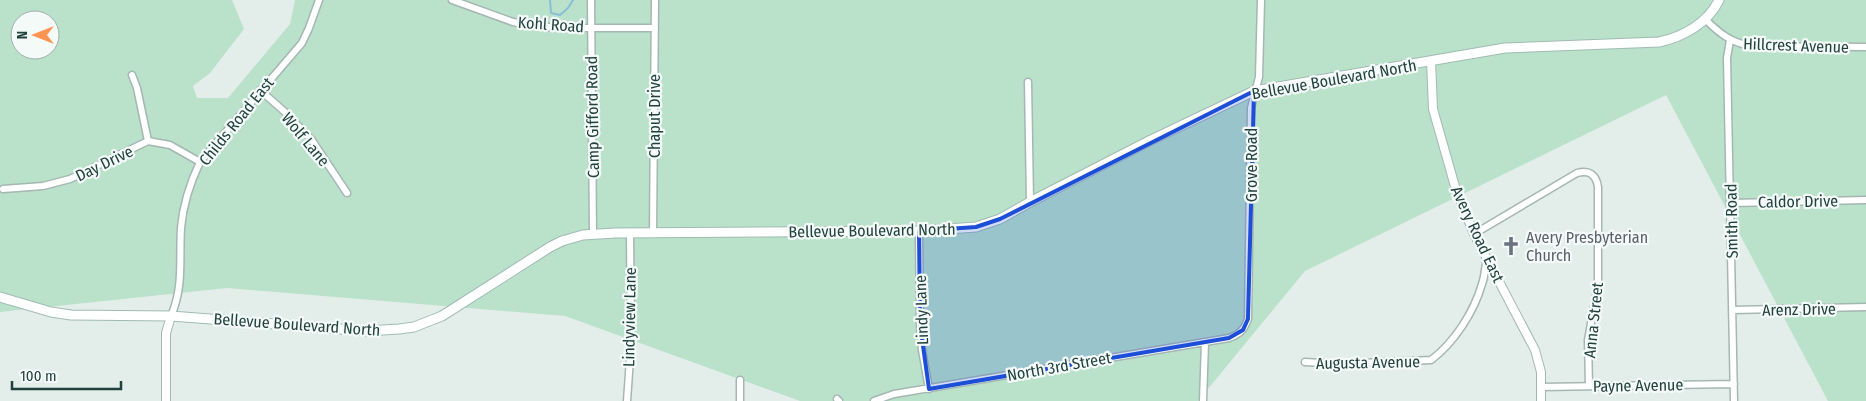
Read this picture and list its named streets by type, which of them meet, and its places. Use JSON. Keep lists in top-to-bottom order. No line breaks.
{"streets":{"main road":["Bellevue Boulevard North"],"street":["Kohl Road","Hillcrest Avenue","Chaput Drive","Camp Gifford Road","Childs Road East","Wolf Lane","Day Drive","Grove Road","Caldor Drive","Smith Road","Avery Road East","Arenz Drive","Lindy Lane","Lindyview Lane","Anna Street","Augusta Avenue","North 3rd Street","Payne Avenue"]},"crossings":[["Kohl Road","Chaput Drive"],["Kohl Road","Camp Gifford Road"],["Hillcrest Avenue","Bellevue Boulevard North"],["Hillcrest Avenue","Smith Road"],["Bellevue Boulevard North","Chaput Drive"],["Bellevue Boulevard North","Camp Gifford Road"],["Bellevue Boulevard North","Childs Road East"],["Bellevue Boulevard North","Grove Road"],["Bellevue Boulevard North","Avery Road East"],["Bellevue Boulevard North","Lindy Lane"],["Bellevue Boulevard North","Lindyview Lane"],["Childs Road East","Wolf Lane"],["Childs Road East","Day Drive"],["Grove Road","North 3rd Street"],["Caldor Drive","Smith Road"],["Smith Road","Arenz Drive"],["Smith Road","Payne Avenue"],["Avery Road East","Anna Street"],["Avery Road East","Augusta Avenue"],["Avery Road East","Payne Avenue"],["Lindy Lane","North 3rd Street"],["Anna Street","Payne Avenue"]],"places":{"church":["Avery Presbyterian Church"]},"scale_bar":"100 m","north":"left"}
